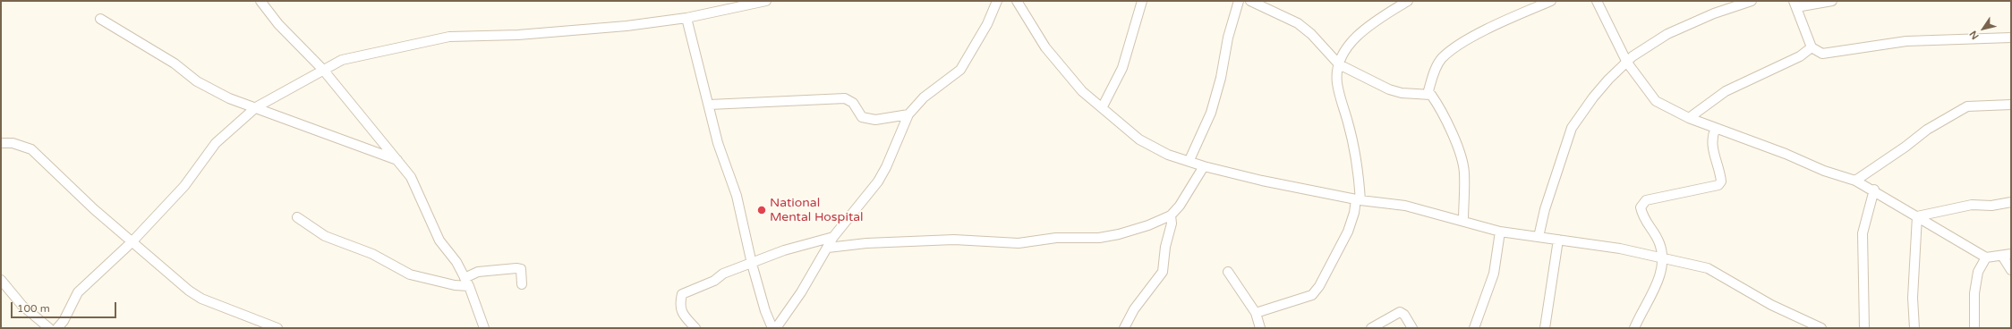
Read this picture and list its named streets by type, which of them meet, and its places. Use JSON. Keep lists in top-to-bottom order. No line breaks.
{"places":["National Mental Hospital"],"scale_bar":"100 m","north":"bottom left"}
